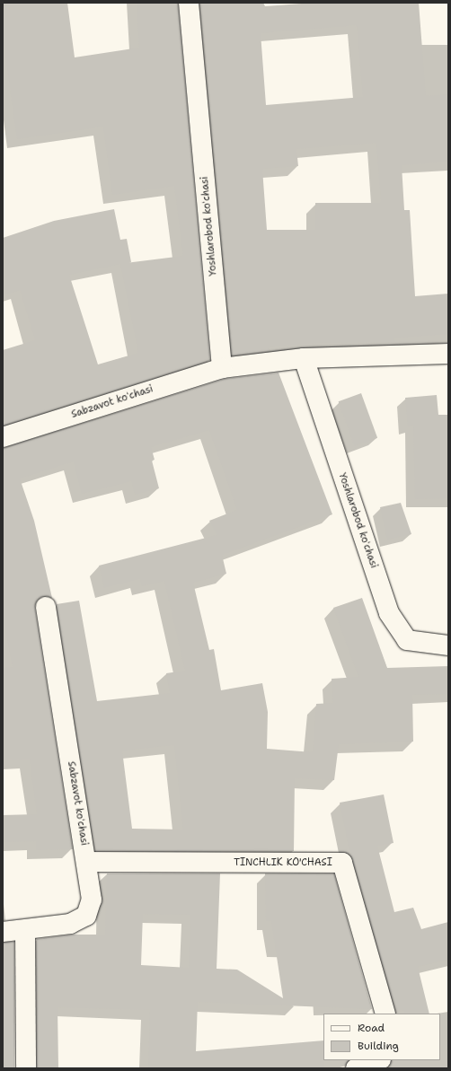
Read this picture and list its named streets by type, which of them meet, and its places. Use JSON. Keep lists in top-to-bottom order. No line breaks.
{"streets":{"street":["Yoshlarobod koʻchasi","Sabzavot koʻchasi","TINCHLIK KO'CHASI"]},"crossings":[["Yoshlarobod koʻchasi","Sabzavot koʻchasi"],["Sabzavot koʻchasi","TINCHLIK KO'CHASI"]],"legend":["Road","Building"]}
